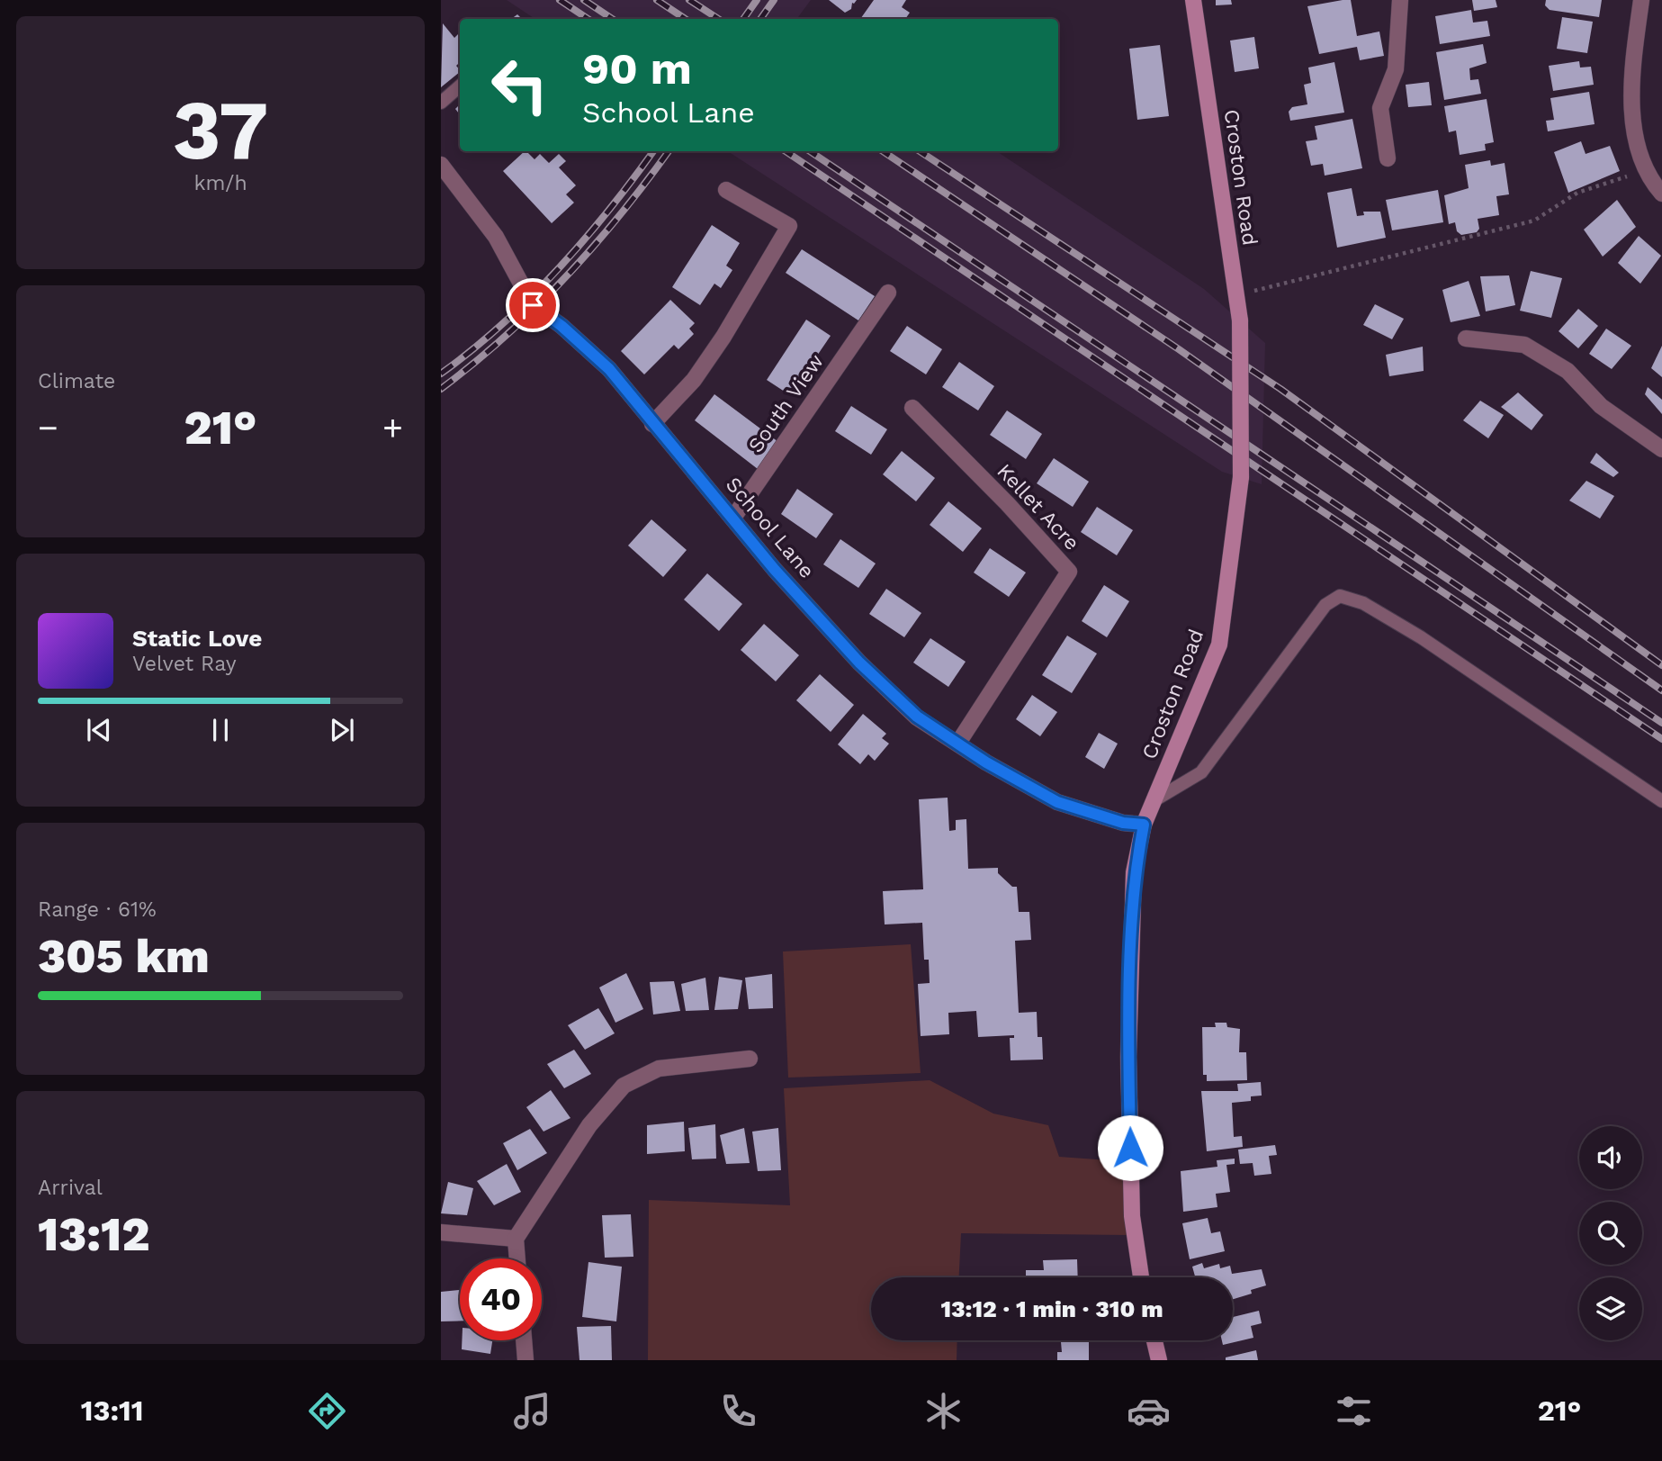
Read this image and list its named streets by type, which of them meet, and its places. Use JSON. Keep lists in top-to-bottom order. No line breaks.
{"streets":{"street":["Croston Road","South View","Kellet Acre","School Lane"]},"crossings":[["Croston Road","School Lane"],["South View","School Lane"],["Kellet Acre","School Lane"]],"page":{"tile":[["37","km/h"],"Climate",["Range · 61%","305 km"],["Arrival","13:12"]],"turn":["90 m","School Lane"],"heat":["−","21°","+"],"song":["Static Love","Velvet Ray"],"limit":"40","trip":"13:12 · 1 min · 310 m","tabs":["13:11","21°"]}}
